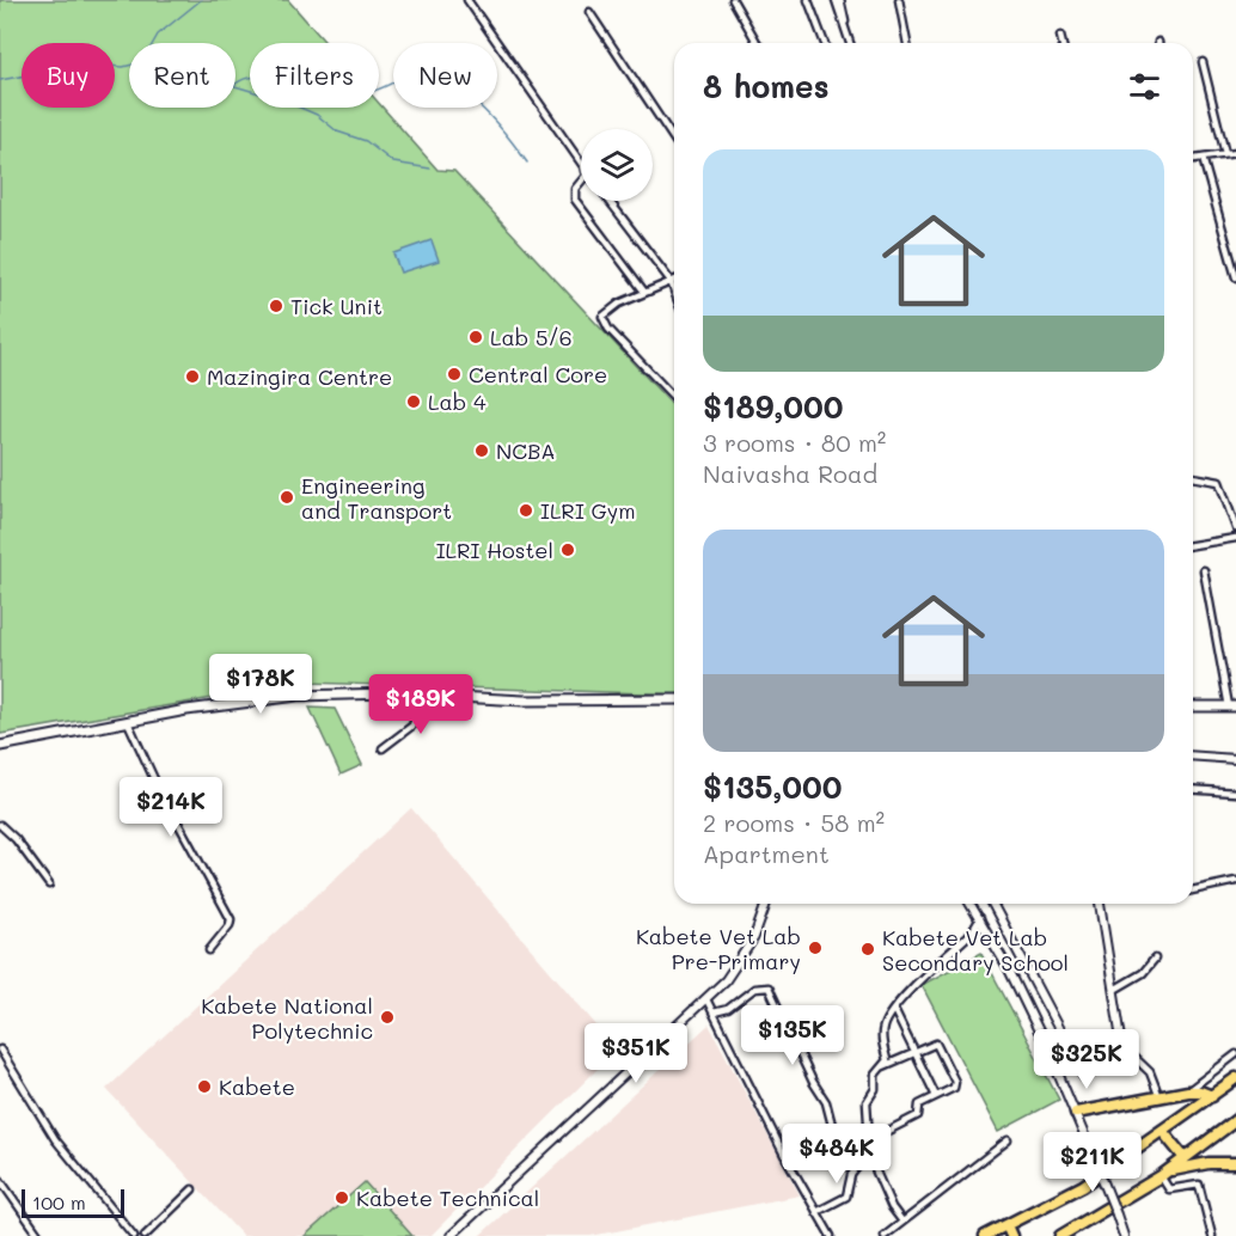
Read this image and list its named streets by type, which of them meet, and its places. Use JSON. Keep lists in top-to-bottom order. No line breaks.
{"places":["Tick Unit","Lab 5/6","Central Core","Mazingira Centre","Lab 4","NCBA","Engineering and Transport","ILRI Gym","ILRI Hostel","Kabete Vet Lab Pre-Primary","Kabete Vet Lab Secondary School","Kabete National Polytechnic","Kabete","Kabete Technical"],"scale_bar":"100 m","page":{"chip":["Buy","Rent","Filters","New"],"heading":"8 homes","list":[{"name":"$189,000","note":"3 rooms · 80 m² · Naivasha Road"},{"name":"$135,000","note":"2 rooms · 58 m² · Apartment"}],"price":["$178K","$189K","$214K","$135K","$351K","$325K","$484K","$211K"],"scale":"100 m"}}
